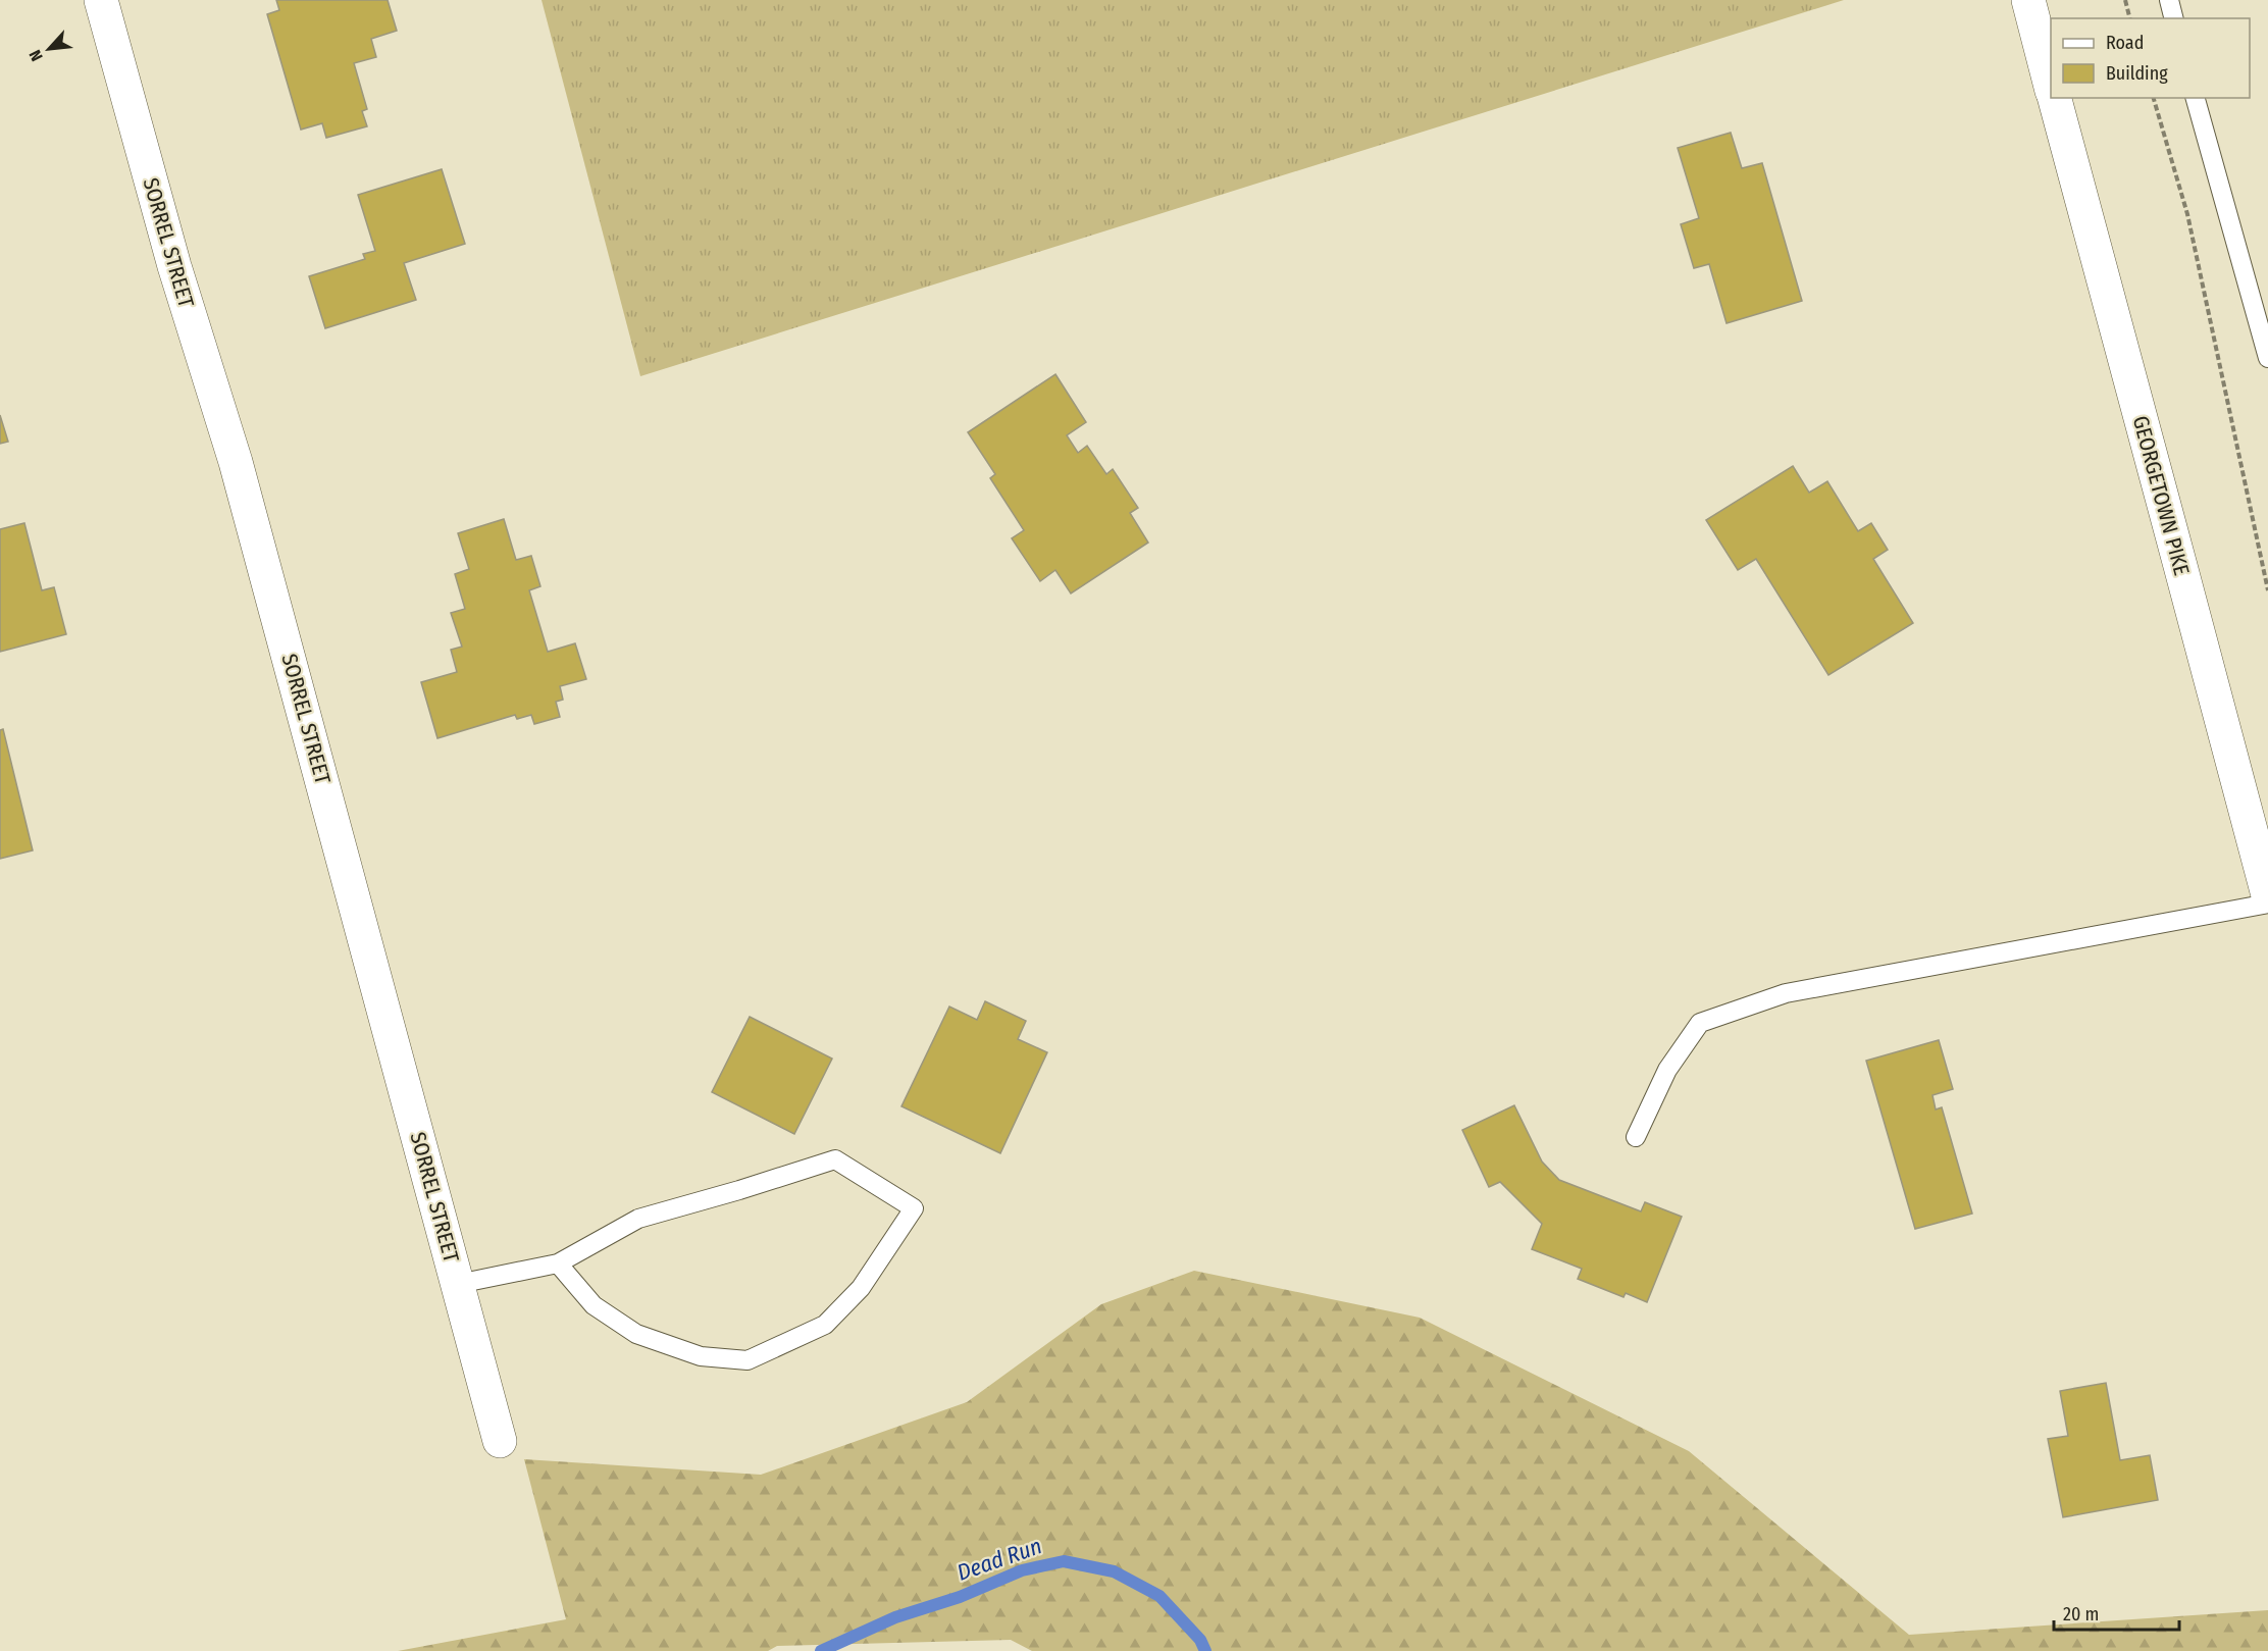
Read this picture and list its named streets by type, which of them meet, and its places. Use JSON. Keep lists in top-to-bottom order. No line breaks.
{"streets":{"street":["SORREL STREET","GEORGETOWN PIKE"]},"water":["Dead Run"],"legend":["Road","Building"],"scale_bar":"20 m","north":"bottom left"}
